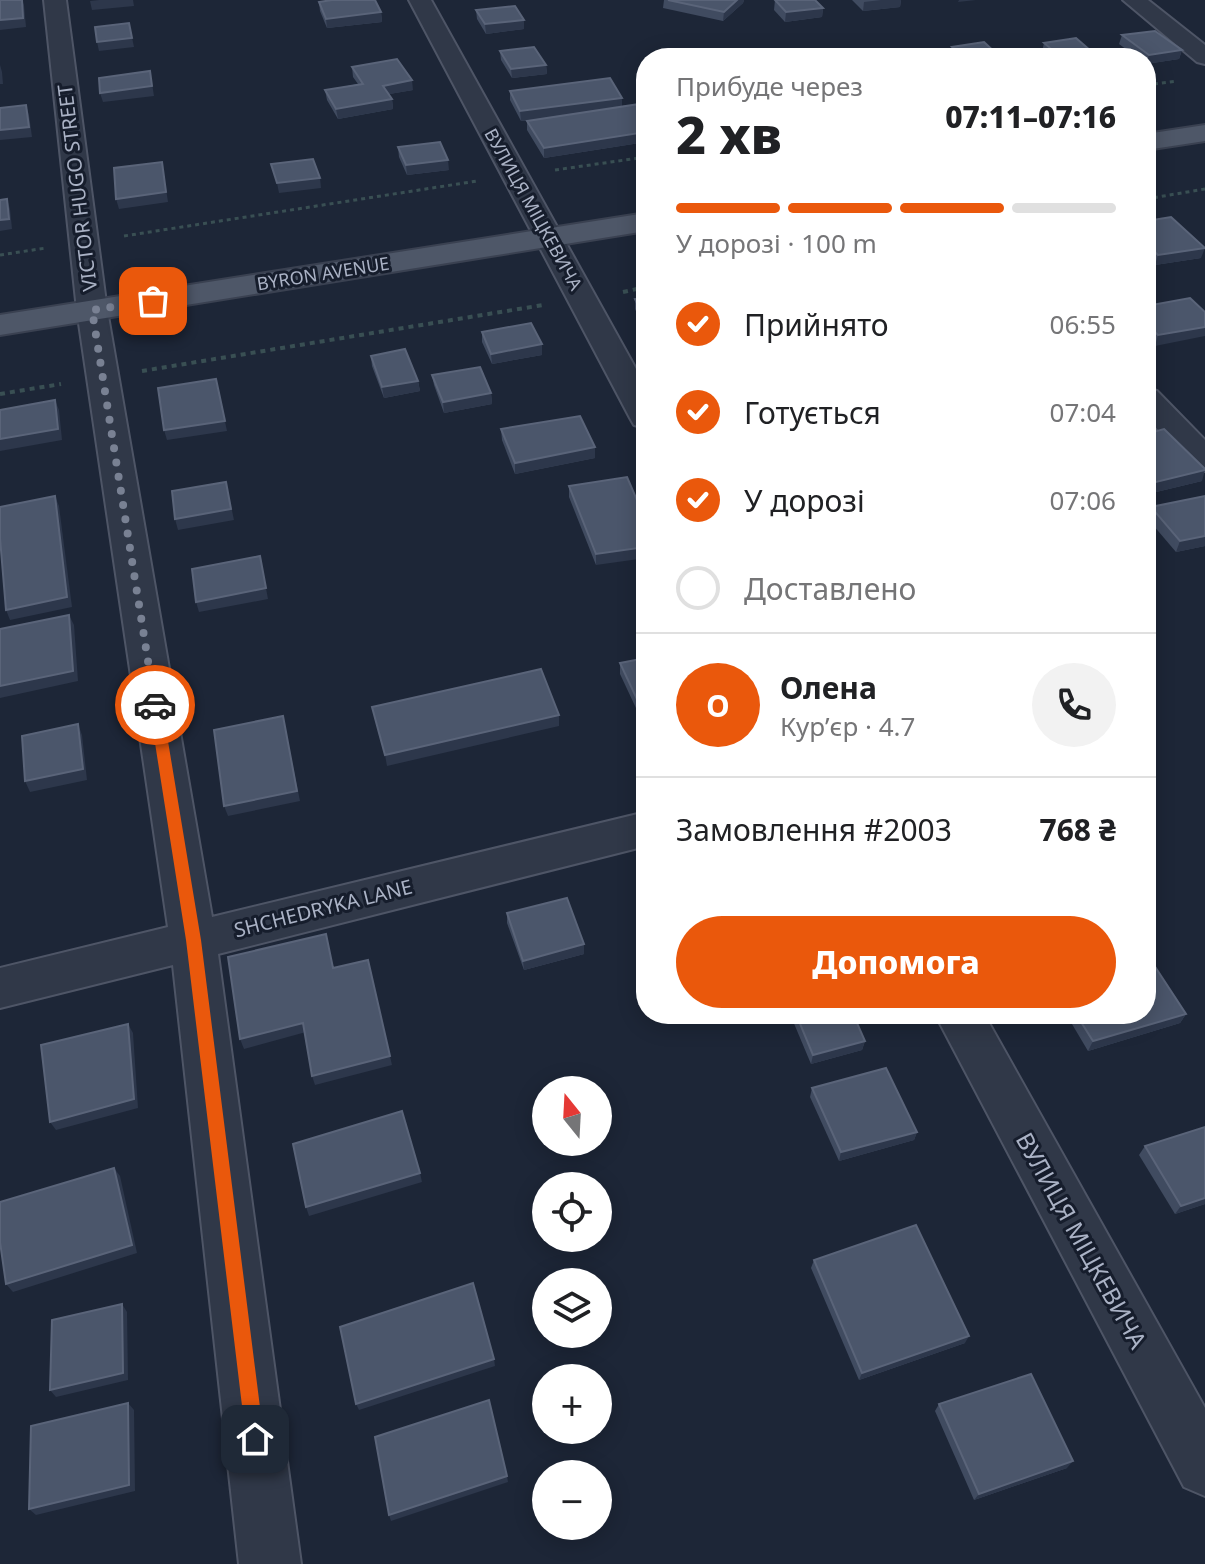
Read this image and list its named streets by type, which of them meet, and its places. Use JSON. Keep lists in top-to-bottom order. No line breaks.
{"streets":{"main road":["BYRON AVENUE"],"street":["VICTOR HUGO STREET","ВУЛИЦЯ МІЦКЕВИЧА","SHCHEDRYKA LANE"]},"crossings":[["VICTOR HUGO STREET","BYRON AVENUE"],["VICTOR HUGO STREET","SHCHEDRYKA LANE"],["ВУЛИЦЯ МІЦКЕВИЧА","BYRON AVENUE"]],"north":"top","page":{"heading":["2 хв","Прибуде через","07:11–07:16"],"panel":["Олена","Кур’єр · 4.7","Замовлення #2003","768 ₴"],"bar":"У дорозі · 100 m","list":[["Прийнято","06:55"],["Готується","07:04"],["У дорозі","07:06"],"Доставлено"],"round":"О","buttons":"Допомога","map_buttons":["+","−"]}}
